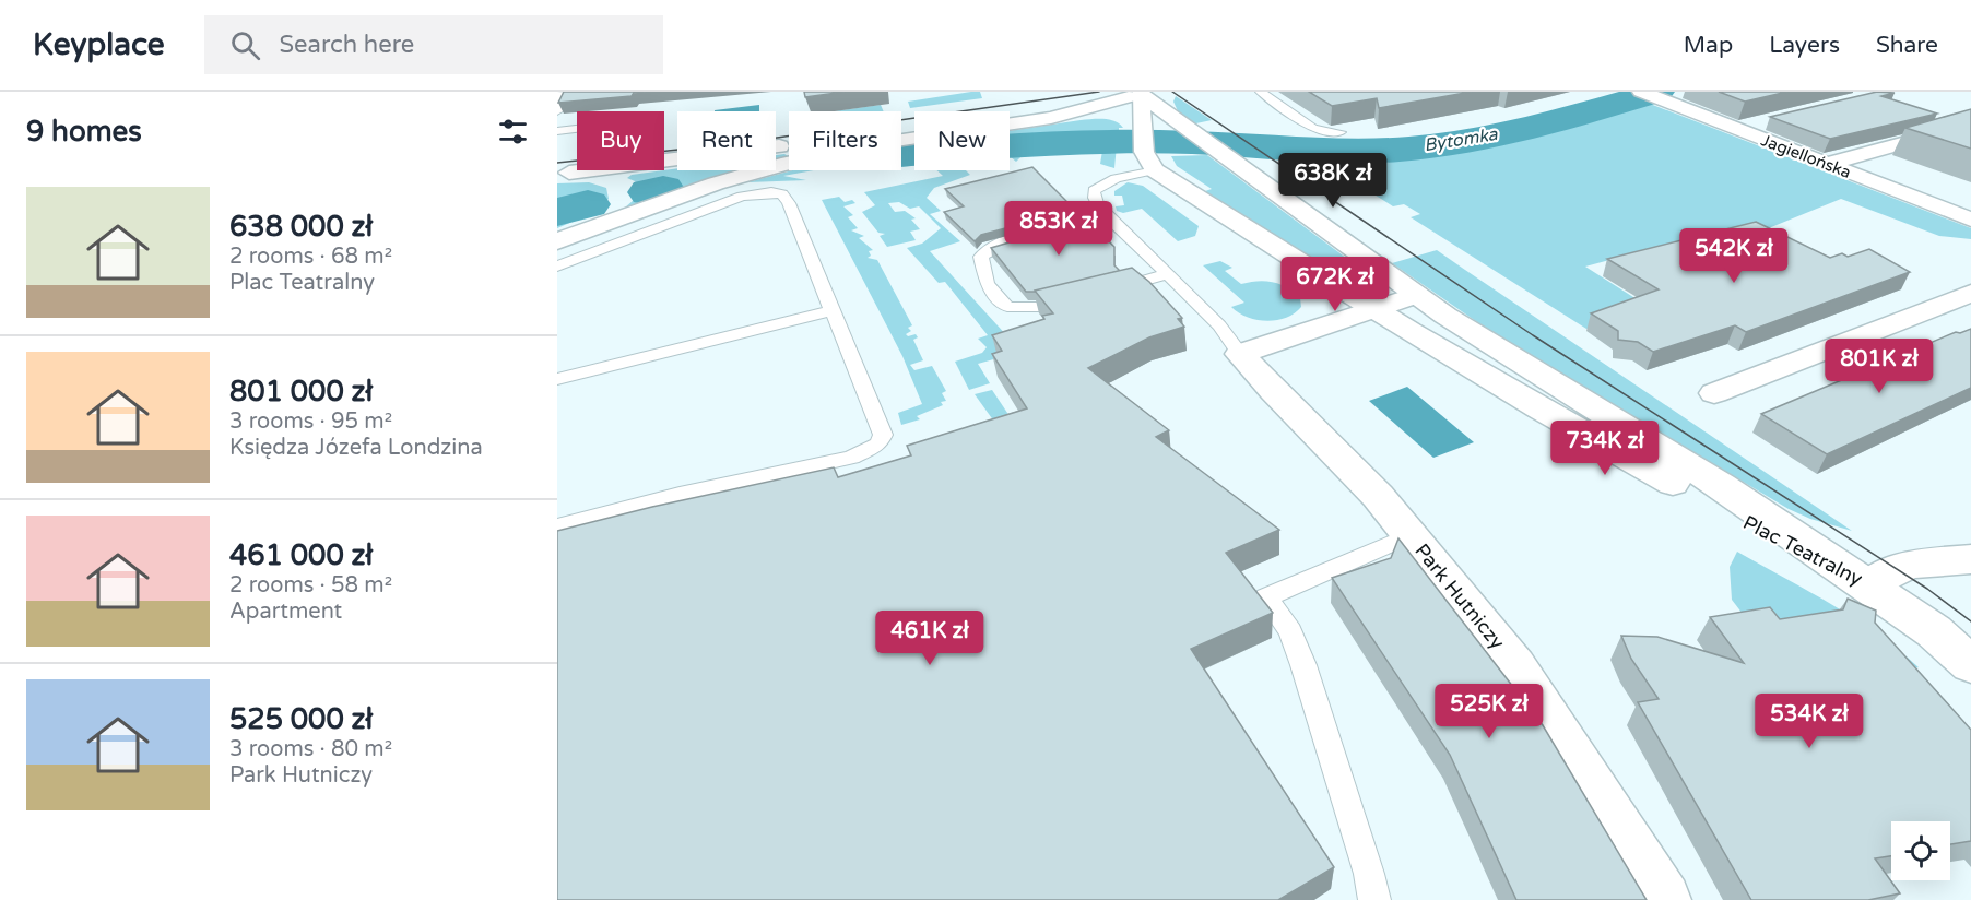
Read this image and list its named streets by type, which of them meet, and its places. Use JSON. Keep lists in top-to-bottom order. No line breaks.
{"streets":{"street":["Jagiellońska","Plac Teatralny","Park Hutniczy"]},"water":["Bytomka"],"page":{"header":"Keyplace","search":"Search here","nav":["Map","Layers","Share"],"heading":"9 homes","chip":["Buy","Rent","Filters","New"],"price":["638K zł","853K zł","542K zł","672K zł","801K zł","734K zł","461K zł","525K zł","534K zł"],"list":[{"name":"638 000 zł","note":"2 rooms · 68 m² · Plac Teatralny"},{"name":"801 000 zł","note":"3 rooms · 95 m² · Księdza Józefa Londzina"},{"name":"461 000 zł","note":"2 rooms · 58 m² · Apartment"},{"name":"525 000 zł","note":"3 rooms · 80 m² · Park Hutniczy"}]}}
